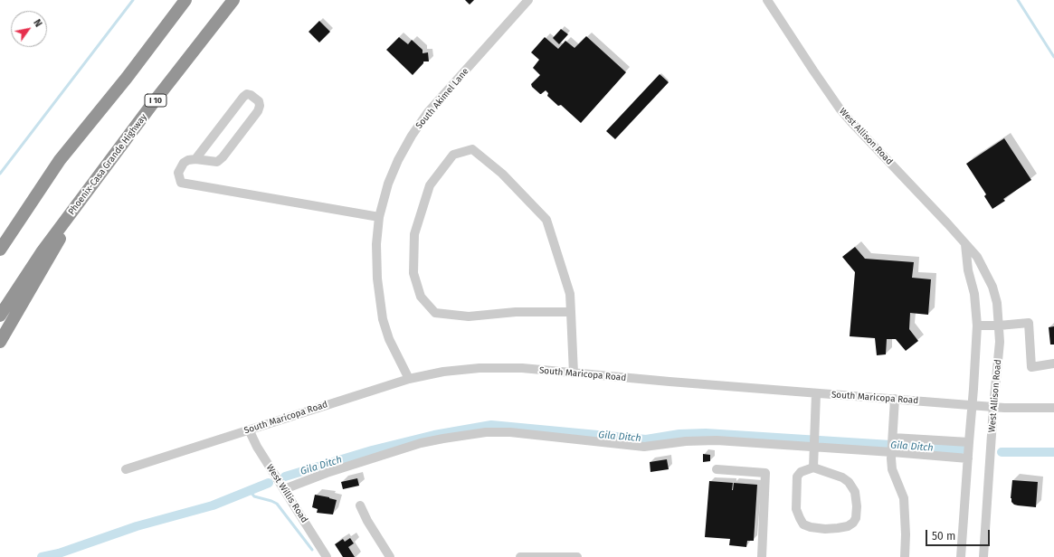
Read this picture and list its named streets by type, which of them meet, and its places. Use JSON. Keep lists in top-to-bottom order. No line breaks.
{"streets":{"highway":["I 10","Phoenix-Casa Grande Highway"],"street":["South Akimel Lane","West Allison Road","South Maricopa Road","West Willis Road"]},"crossings":[["South Akimel Lane","South Maricopa Road"],["West Allison Road","South Maricopa Road"],["South Maricopa Road","West Willis Road"]],"water":["Gila Ditch"],"scale_bar":"50 m","north":"top right"}
